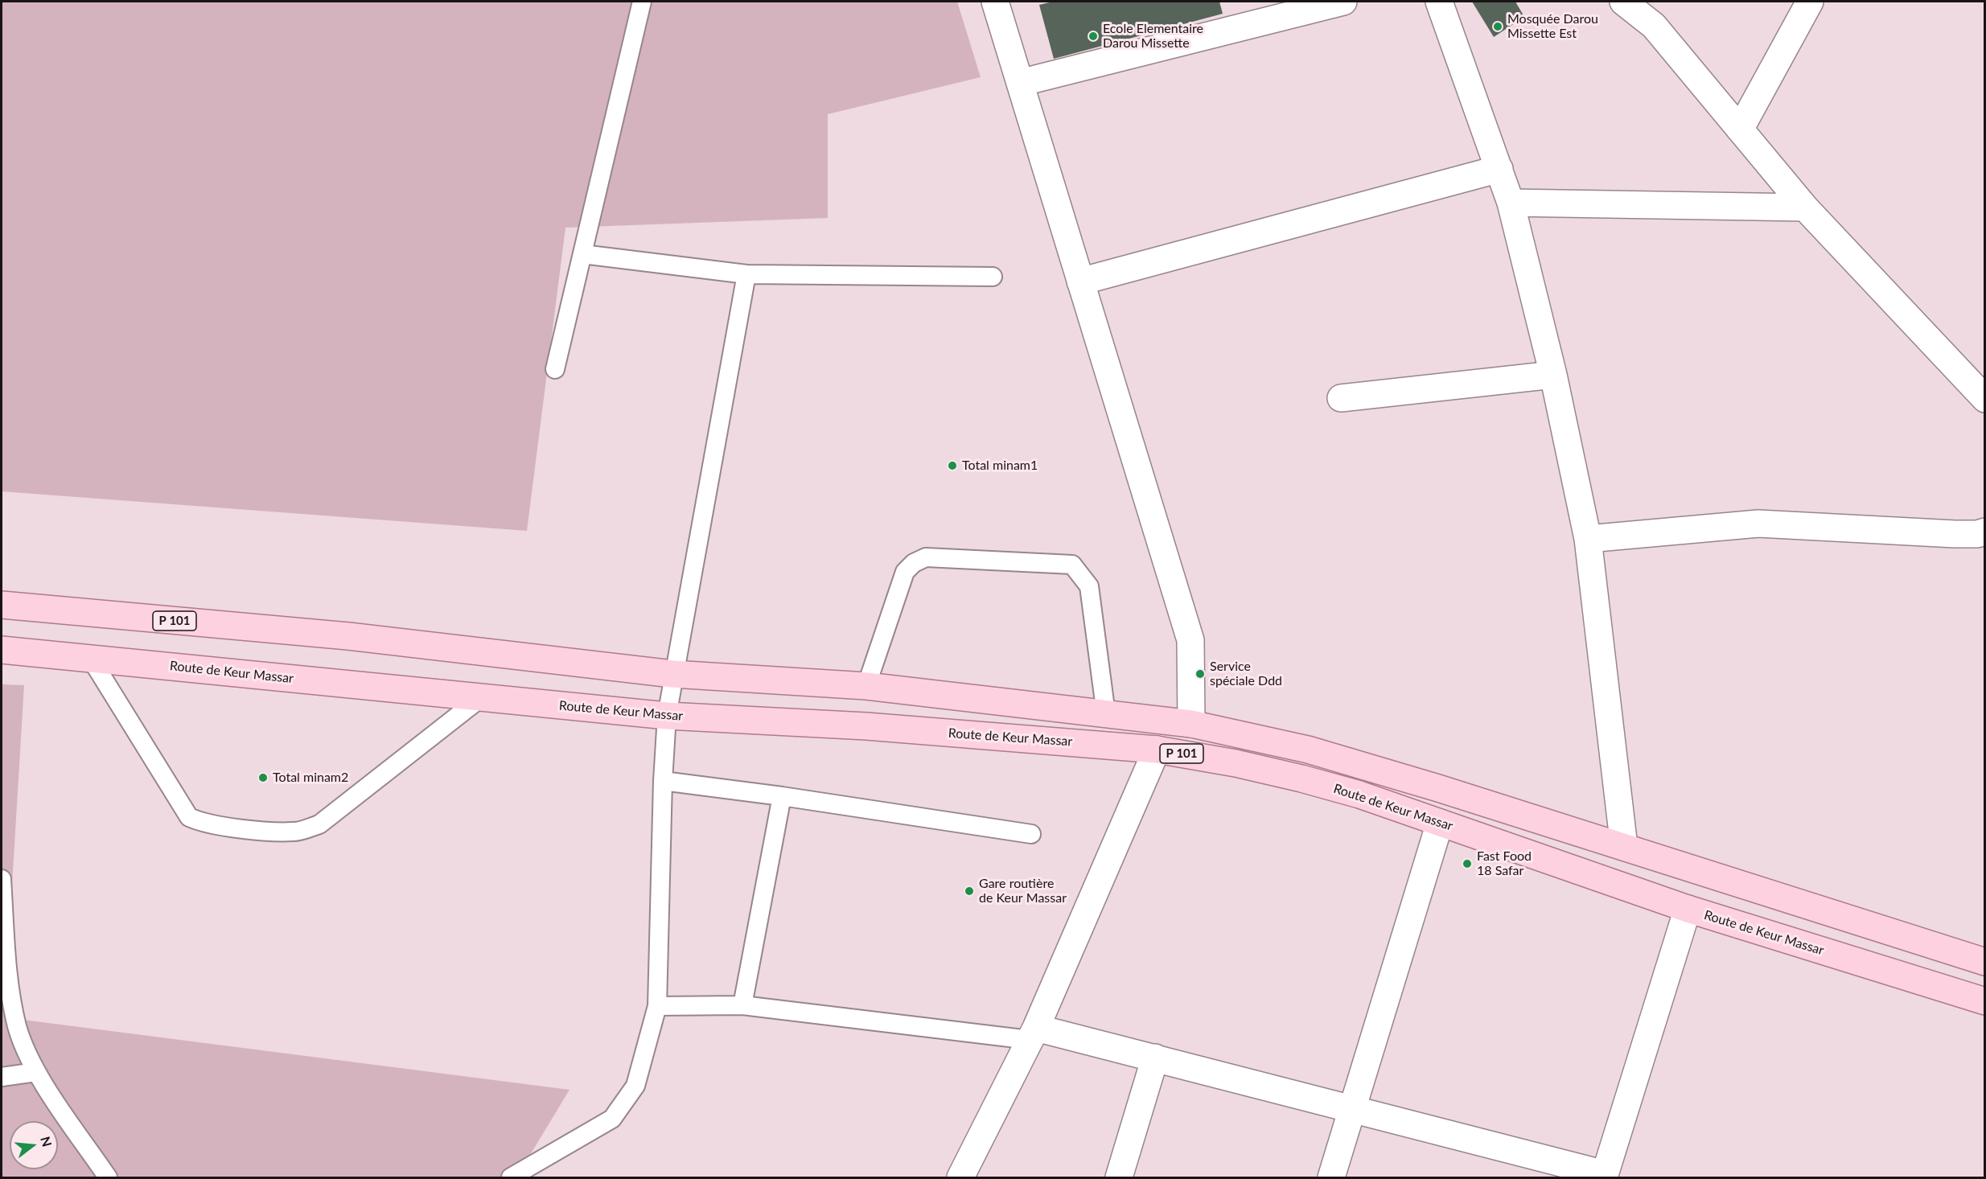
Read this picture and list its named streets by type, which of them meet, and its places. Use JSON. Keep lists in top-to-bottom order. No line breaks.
{"streets":{"main road":["P 101","Route de Keur Massar"]},"places":["Mosquée Darou Missette Est","Ecole Elementaire Darou Missette","Total minam1","Service spéciale Ddd","Total minam2","Fast Food 18 Safar","Gare routière de Keur Massar"],"north":"right"}
